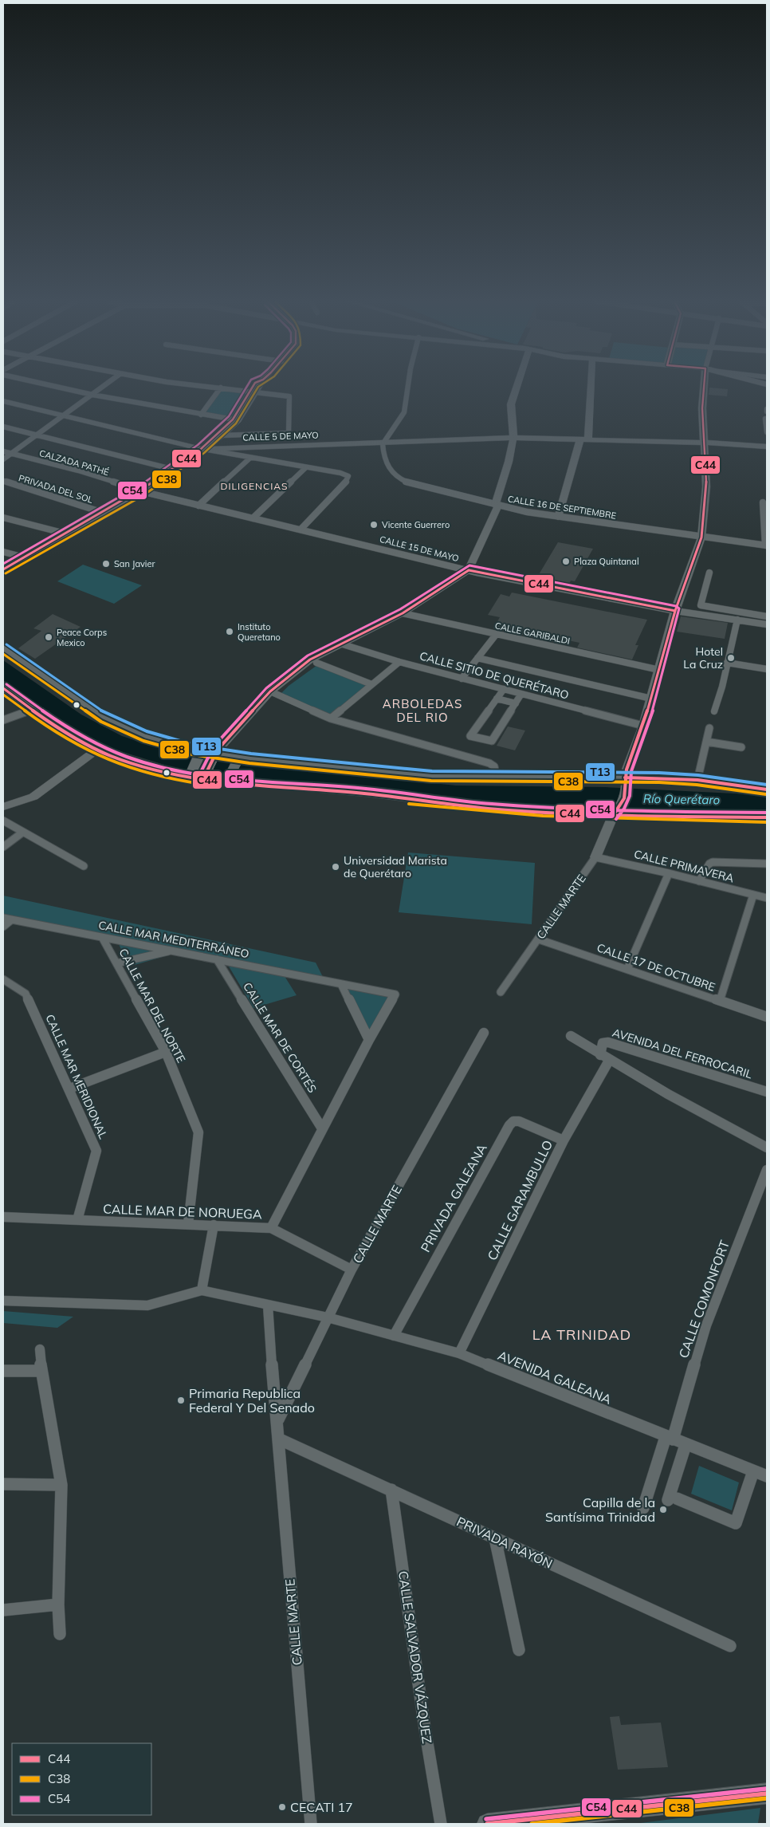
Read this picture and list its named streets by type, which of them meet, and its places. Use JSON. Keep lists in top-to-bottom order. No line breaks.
{"streets":{"street":["CALLE 5 DE MAYO","CALZADA PATHÉ","PRIVADA DEL SOL","CALLE 16 DE SEPTIEMBRE","CALLE 15 DE MAYO","CALLE GARIBALDI","CALLE SITIO DE QUERÉTARO","CALLE PRIMAVERA","CALLE MARTE","CALLE MAR MEDITERRÁNEO","CALLE 17 DE OCTUBRE","CALLE MAR DEL NORTE","CALLE MAR DE CORTÉS","AVENIDA DEL FERROCARIL","CALLE MAR MERIDIONAL","PRIVADA GALEANA","CALLE GARAMBULLO","CALLE MAR DE NORUEGA","CALLE COMONFORT","AVENIDA GALEANA","PRIVADA RAYÓN","CALLE SALVADOR VÁZQUEZ"]},"crossings":[["CALLE 5 DE MAYO","CALLE 16 DE SEPTIEMBRE"],["CALLE 5 DE MAYO","CALLE MARTE"],["CALZADA PATHÉ","CALLE 15 DE MAYO"],["CALLE 16 DE SEPTIEMBRE","CALLE MARTE"],["CALLE 15 DE MAYO","CALLE MARTE"],["CALLE GARIBALDI","CALLE MARTE"],["CALLE SITIO DE QUERÉTARO","CALLE MARTE"],["CALLE PRIMAVERA","CALLE MARTE"],["CALLE MARTE","CALLE 17 DE OCTUBRE"],["CALLE MARTE","CALLE MAR DE NORUEGA"],["CALLE MARTE","AVENIDA GALEANA"],["CALLE MARTE","PRIVADA RAYÓN"],["CALLE MAR MEDITERRÁNEO","CALLE MAR DEL NORTE"],["CALLE MAR MEDITERRÁNEO","CALLE MAR DE CORTÉS"],["CALLE MAR MEDITERRÁNEO","CALLE MAR DE NORUEGA"],["CALLE MAR DEL NORTE","CALLE MAR DE NORUEGA"],["CALLE MAR MERIDIONAL","CALLE MAR DE NORUEGA"],["PRIVADA GALEANA","CALLE GARAMBULLO"],["PRIVADA GALEANA","AVENIDA GALEANA"],["CALLE GARAMBULLO","AVENIDA GALEANA"],["CALLE COMONFORT","AVENIDA GALEANA"],["PRIVADA RAYÓN","CALLE SALVADOR VÁZQUEZ"]],"districts":["DILIGENCIAS","ARBOLEDAS DEL RIO","LA TRINIDAD"],"water":["Río Querétaro"],"places":["Vicente Guerrero","Plaza Quintanal","San Javier","Instituto Queretano","Peace Corps Mexico","Hotel La Cruz","Universidad Marista de Querétaro","Primaria Republica Federal Y Del Senado","Capilla de la Santísima Trinidad","CECATI 17"],"lines":["transit line C44","transit line C38","transit line C54","transit line T13"],"legend":["C44","C38","C54"]}
